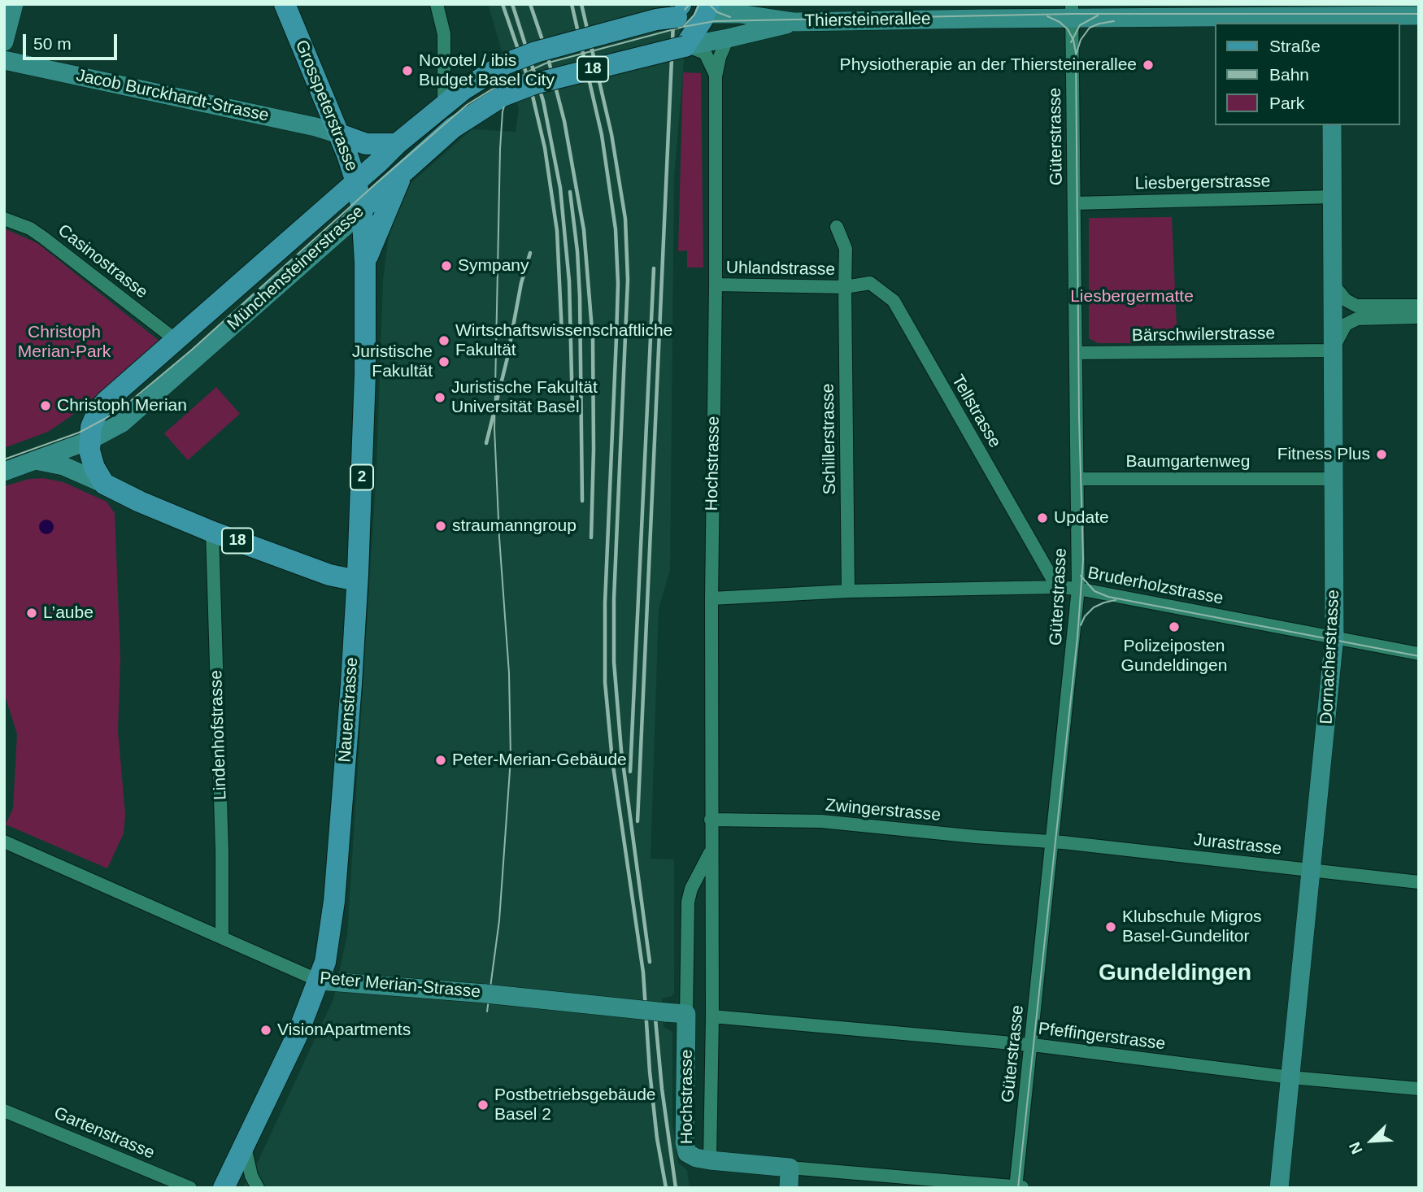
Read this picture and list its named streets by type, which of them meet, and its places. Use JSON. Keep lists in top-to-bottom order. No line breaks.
{"streets":{"main road":["18","Grosspeterstrasse","Münchensteinerstrasse","2","Nauenstrasse"],"street":["Thiersteinerallee","Jacob Burckhardt-Strasse","Güterstrasse","Liesbergerstrasse","Casinostrasse","Uhlandstrasse","Bärschwilerstrasse","Tellstrasse","Schillerstrasse","Baumgartenweg","Hochstrasse","Bruderholzstrasse","Dornacherstrasse","Lindenhofstrasse","Zwingerstrasse","Jurastrasse","Peter Merian-Strasse","Pfeffingerstrasse","Gartenstrasse"]},"crossings":[["Thiersteinerallee","18"],["Thiersteinerallee","Güterstrasse"],["Thiersteinerallee","Münchensteinerstrasse"],["Thiersteinerallee","Hochstrasse"],["18","Münchensteinerstrasse"],["18","Nauenstrasse"],["18","Lindenhofstrasse"],["Jacob Burckhardt-Strasse","Grosspeterstrasse"],["Grosspeterstrasse","Münchensteinerstrasse"],["Grosspeterstrasse","Nauenstrasse"],["Güterstrasse","Liesbergerstrasse"],["Güterstrasse","Bärschwilerstrasse"],["Güterstrasse","Baumgartenweg"],["Güterstrasse","Bruderholzstrasse"],["Güterstrasse","Zwingerstrasse"],["Güterstrasse","Jurastrasse"],["Güterstrasse","Pfeffingerstrasse"],["Liesbergerstrasse","Dornacherstrasse"],["Casinostrasse","Münchensteinerstrasse"],["Münchensteinerstrasse","Hochstrasse"],["Münchensteinerstrasse","Nauenstrasse"],["Uhlandstrasse","Tellstrasse"],["Uhlandstrasse","Schillerstrasse"],["Uhlandstrasse","Hochstrasse"],["Bärschwilerstrasse","Dornacherstrasse"],["Tellstrasse","Schillerstrasse"],["Tellstrasse","Bruderholzstrasse"],["Schillerstrasse","Bruderholzstrasse"],["Baumgartenweg","Dornacherstrasse"],["Hochstrasse","Bruderholzstrasse"],["Hochstrasse","Zwingerstrasse"],["Hochstrasse","Peter Merian-Strasse"],["Hochstrasse","Pfeffingerstrasse"],["Bruderholzstrasse","Dornacherstrasse"],["Dornacherstrasse","Jurastrasse"],["Dornacherstrasse","Pfeffingerstrasse"],["Nauenstrasse","Peter Merian-Strasse"],["Lindenhofstrasse","Peter Merian-Strasse"],["Zwingerstrasse","Jurastrasse"]],"districts":["Gundeldingen"],"parks":["Liesbergermatte","Christoph Merian-Park"],"places":["Physiotherapie an der Thiersteinerallee","Novotel / ibis Budget Basel City","Sympany","Wirtschaftswissenschaftliche Fakultät","Juristische Fakultät","Juristische Fakultät Universität Basel","Christoph Merian","Fitness Plus","Update","straumanngroup","L’aube","Polizeiposten Gundeldingen","Peter-Merian-Gebäude","Klubschule Migros Basel-Gundelitor","VisionApartments","Postbetriebsgebäude Basel 2"],"legend":["Straße","Bahn","Park"],"scale_bar":"50 m","north":"bottom left"}
